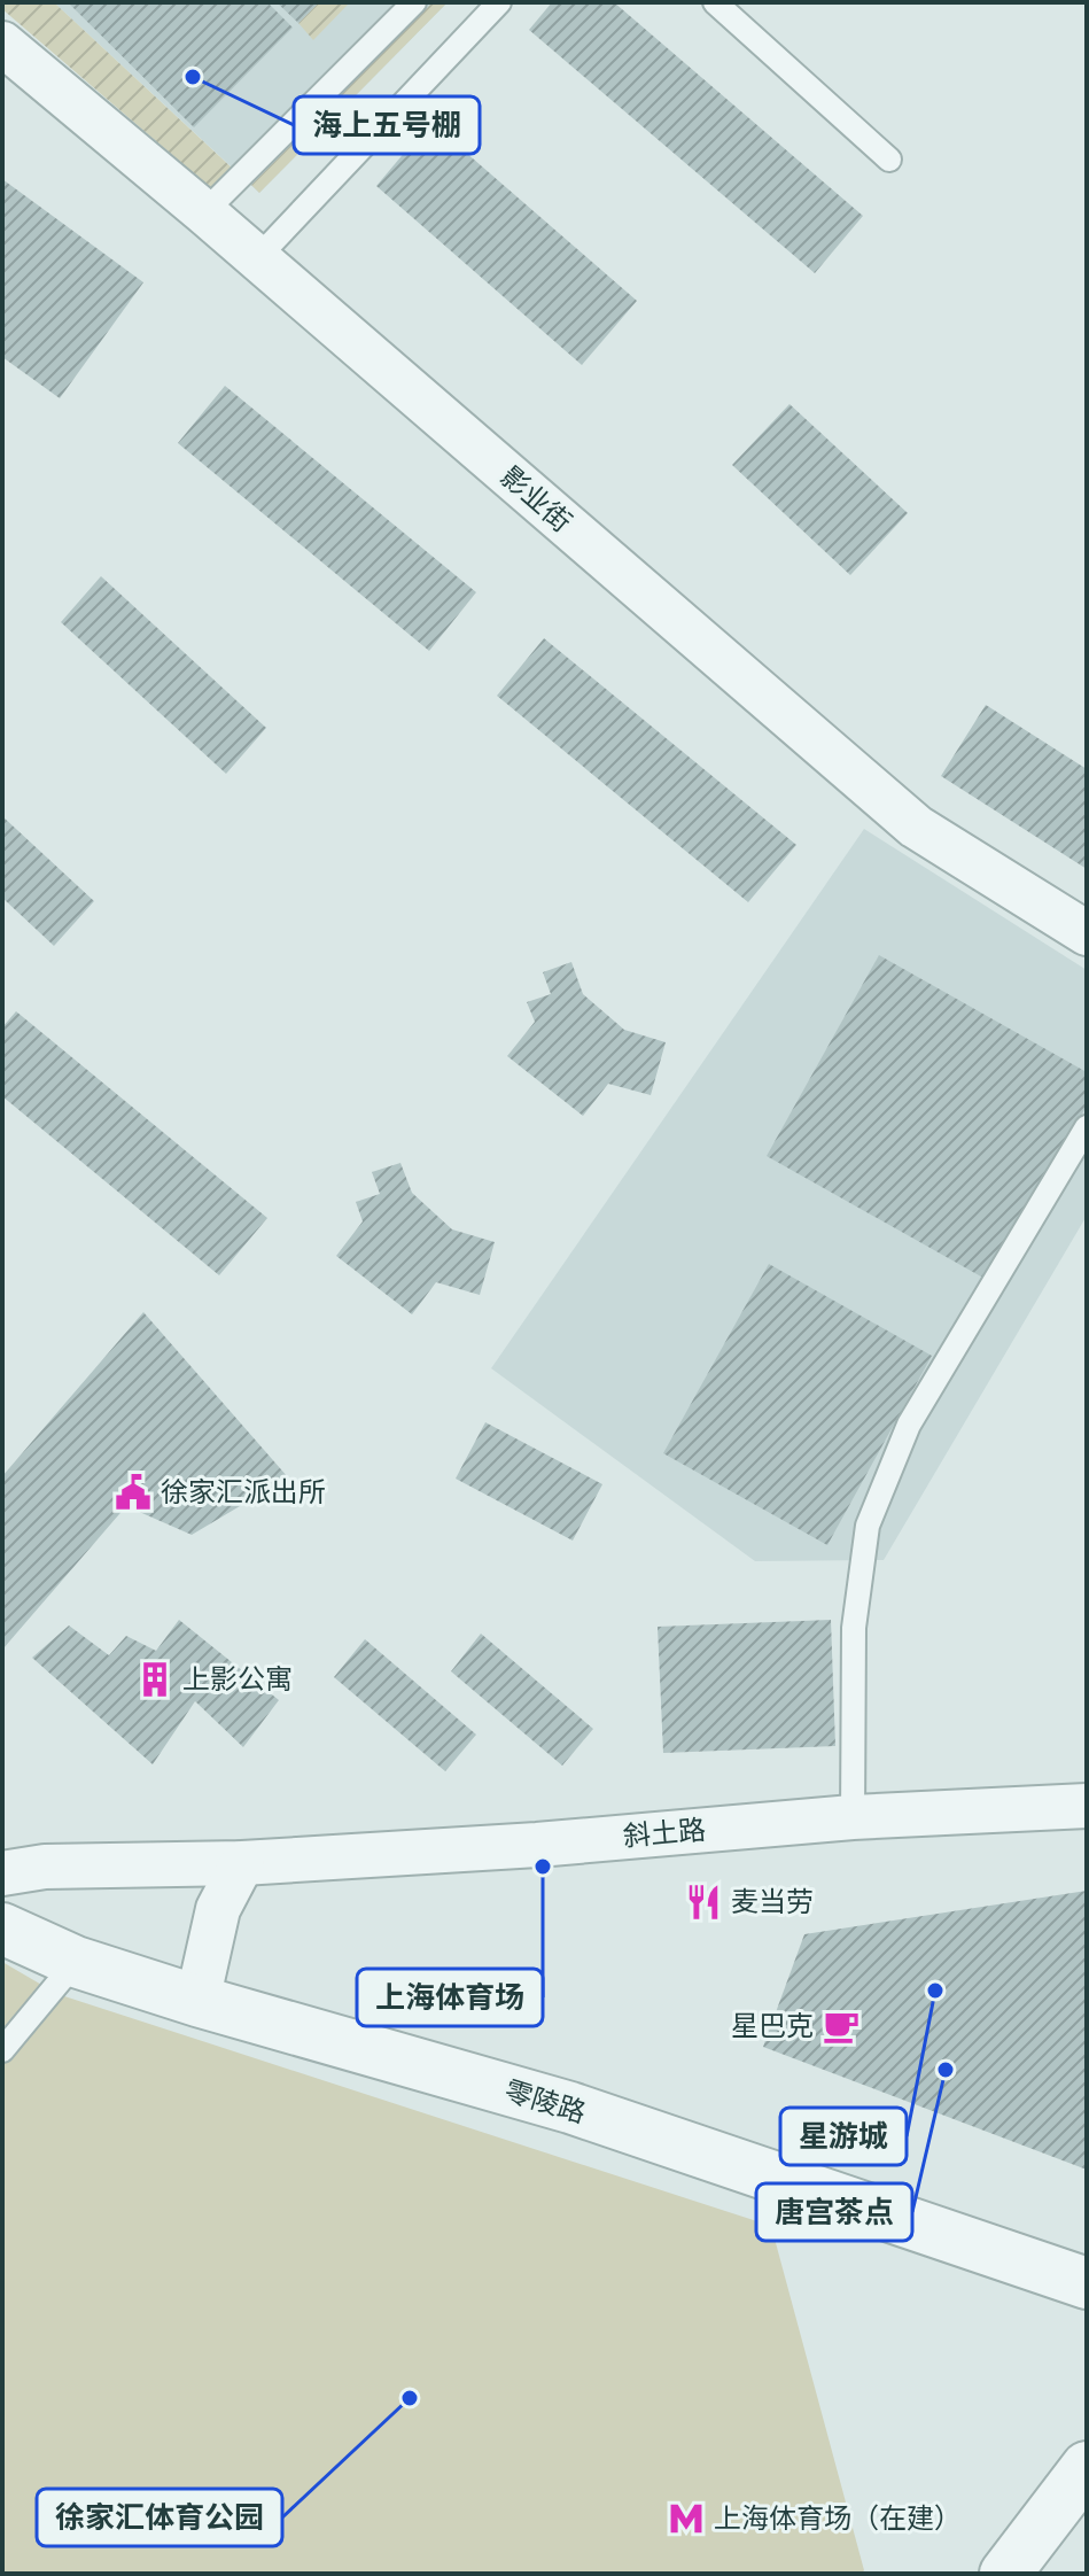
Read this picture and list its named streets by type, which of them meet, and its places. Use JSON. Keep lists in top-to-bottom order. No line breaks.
{"streets":{"street":["影业街","斜土路","零陵路"]},"places":{"other":["海上五号棚","上海体育场","星游城","唐宫茶点","徐家汇体育公园"],"public building":["徐家汇派出所"],"building":["上影公寓"],"restaurant":["麦当劳"],"cafe":["星巴克"],"metro station":["上海体育场（在建）"]}}
